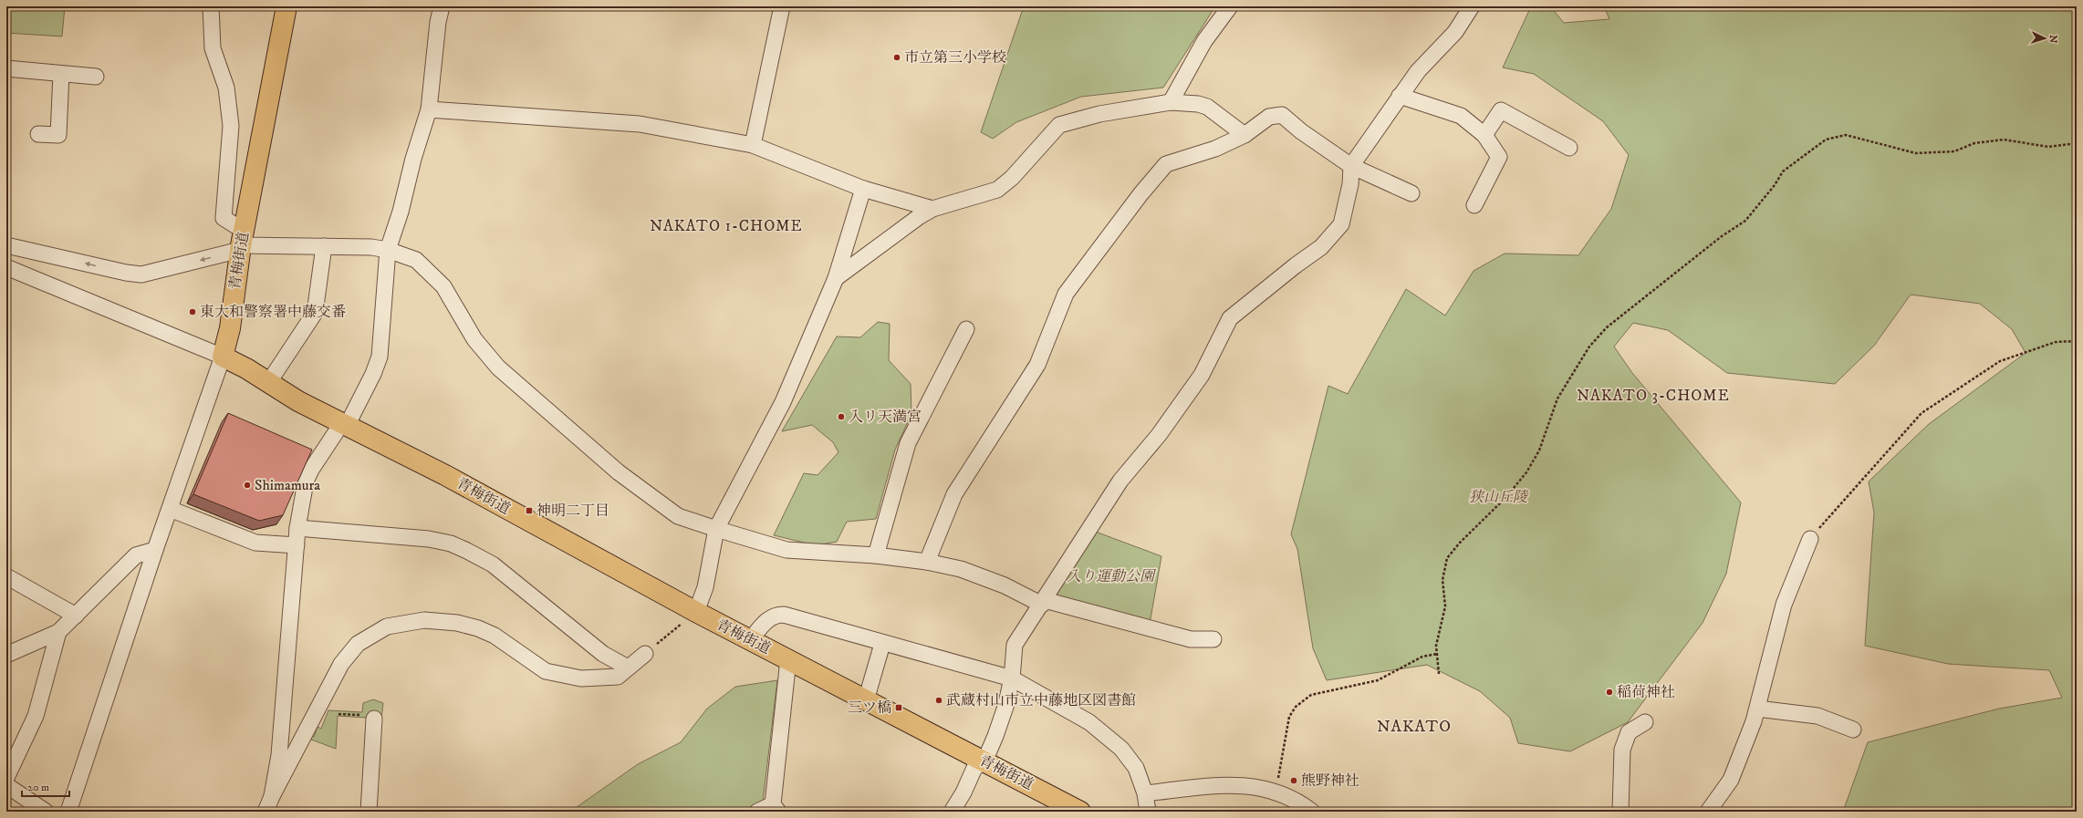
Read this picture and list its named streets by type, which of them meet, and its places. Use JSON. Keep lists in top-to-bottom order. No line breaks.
{"streets":{"main road":["青梅街道"]},"districts":["NAKATO 1-CHOME","NAKATO 3-CHOME","NAKATO"],"parks":["狭山丘陵","入り運動公園"],"places":{"other":["市立第三小学校","東大和警察署中藤交番","入リ天満宮","Shimamura","稲荷神社","武蔵村山市立中藤地区図書館","熊野神社"],"transit":["神明二丁目","三ツ橋"]},"scale_bar":"20 m","north":"right"}
